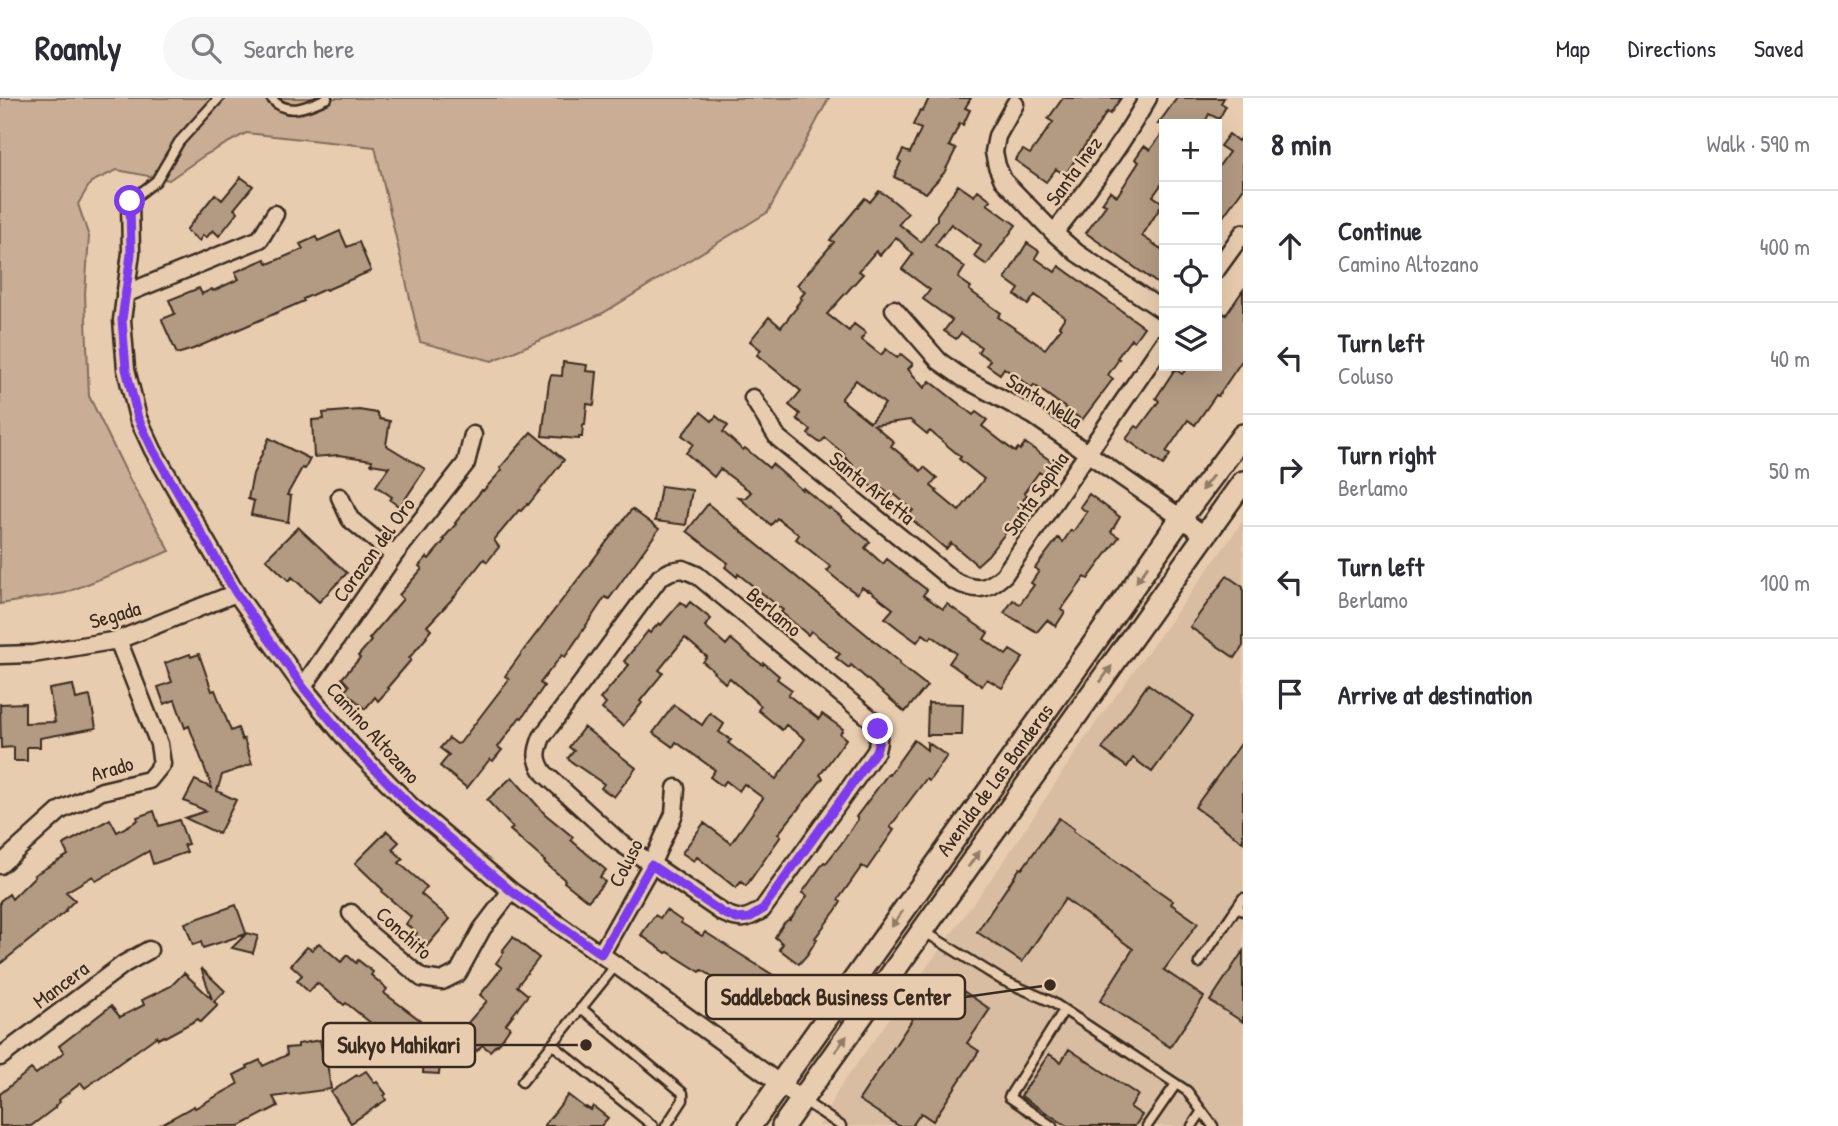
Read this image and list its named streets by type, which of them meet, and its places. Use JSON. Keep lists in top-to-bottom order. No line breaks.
{"streets":{"main road":["Avenida de Las Banderas"],"street":["Santa Inez","Santa Nella","Santa Arletta","Santa Sophia","Corazon del Oro","Berlamo","Segada","Camino Altozano","Arado","Coluso","Conchito","Mancera"]},"crossings":[["Santa Nella","Santa Sophia"],["Santa Nella","Avenida de Las Banderas"],["Santa Arletta","Santa Sophia"],["Corazon del Oro","Camino Altozano"],["Berlamo","Coluso"],["Segada","Camino Altozano"],["Segada","Arado"],["Camino Altozano","Avenida de Las Banderas"],["Camino Altozano","Coluso"],["Camino Altozano","Conchito"]],"places":["Saddleback Business Center","Sukyo Mahikari"],"page":{"header":"Roamly","search":"Search here","nav":["Map","Directions","Saved"],"heading":["8 min","Walk · 590 m"],"map_buttons":["+","−"],"list":[["Continue","Camino Altozano","400 m"],["Turn left","Coluso","40 m"],["Turn right","Berlamo","50 m"],["Turn left","Berlamo","100 m"],"Arrive at destination"]}}
